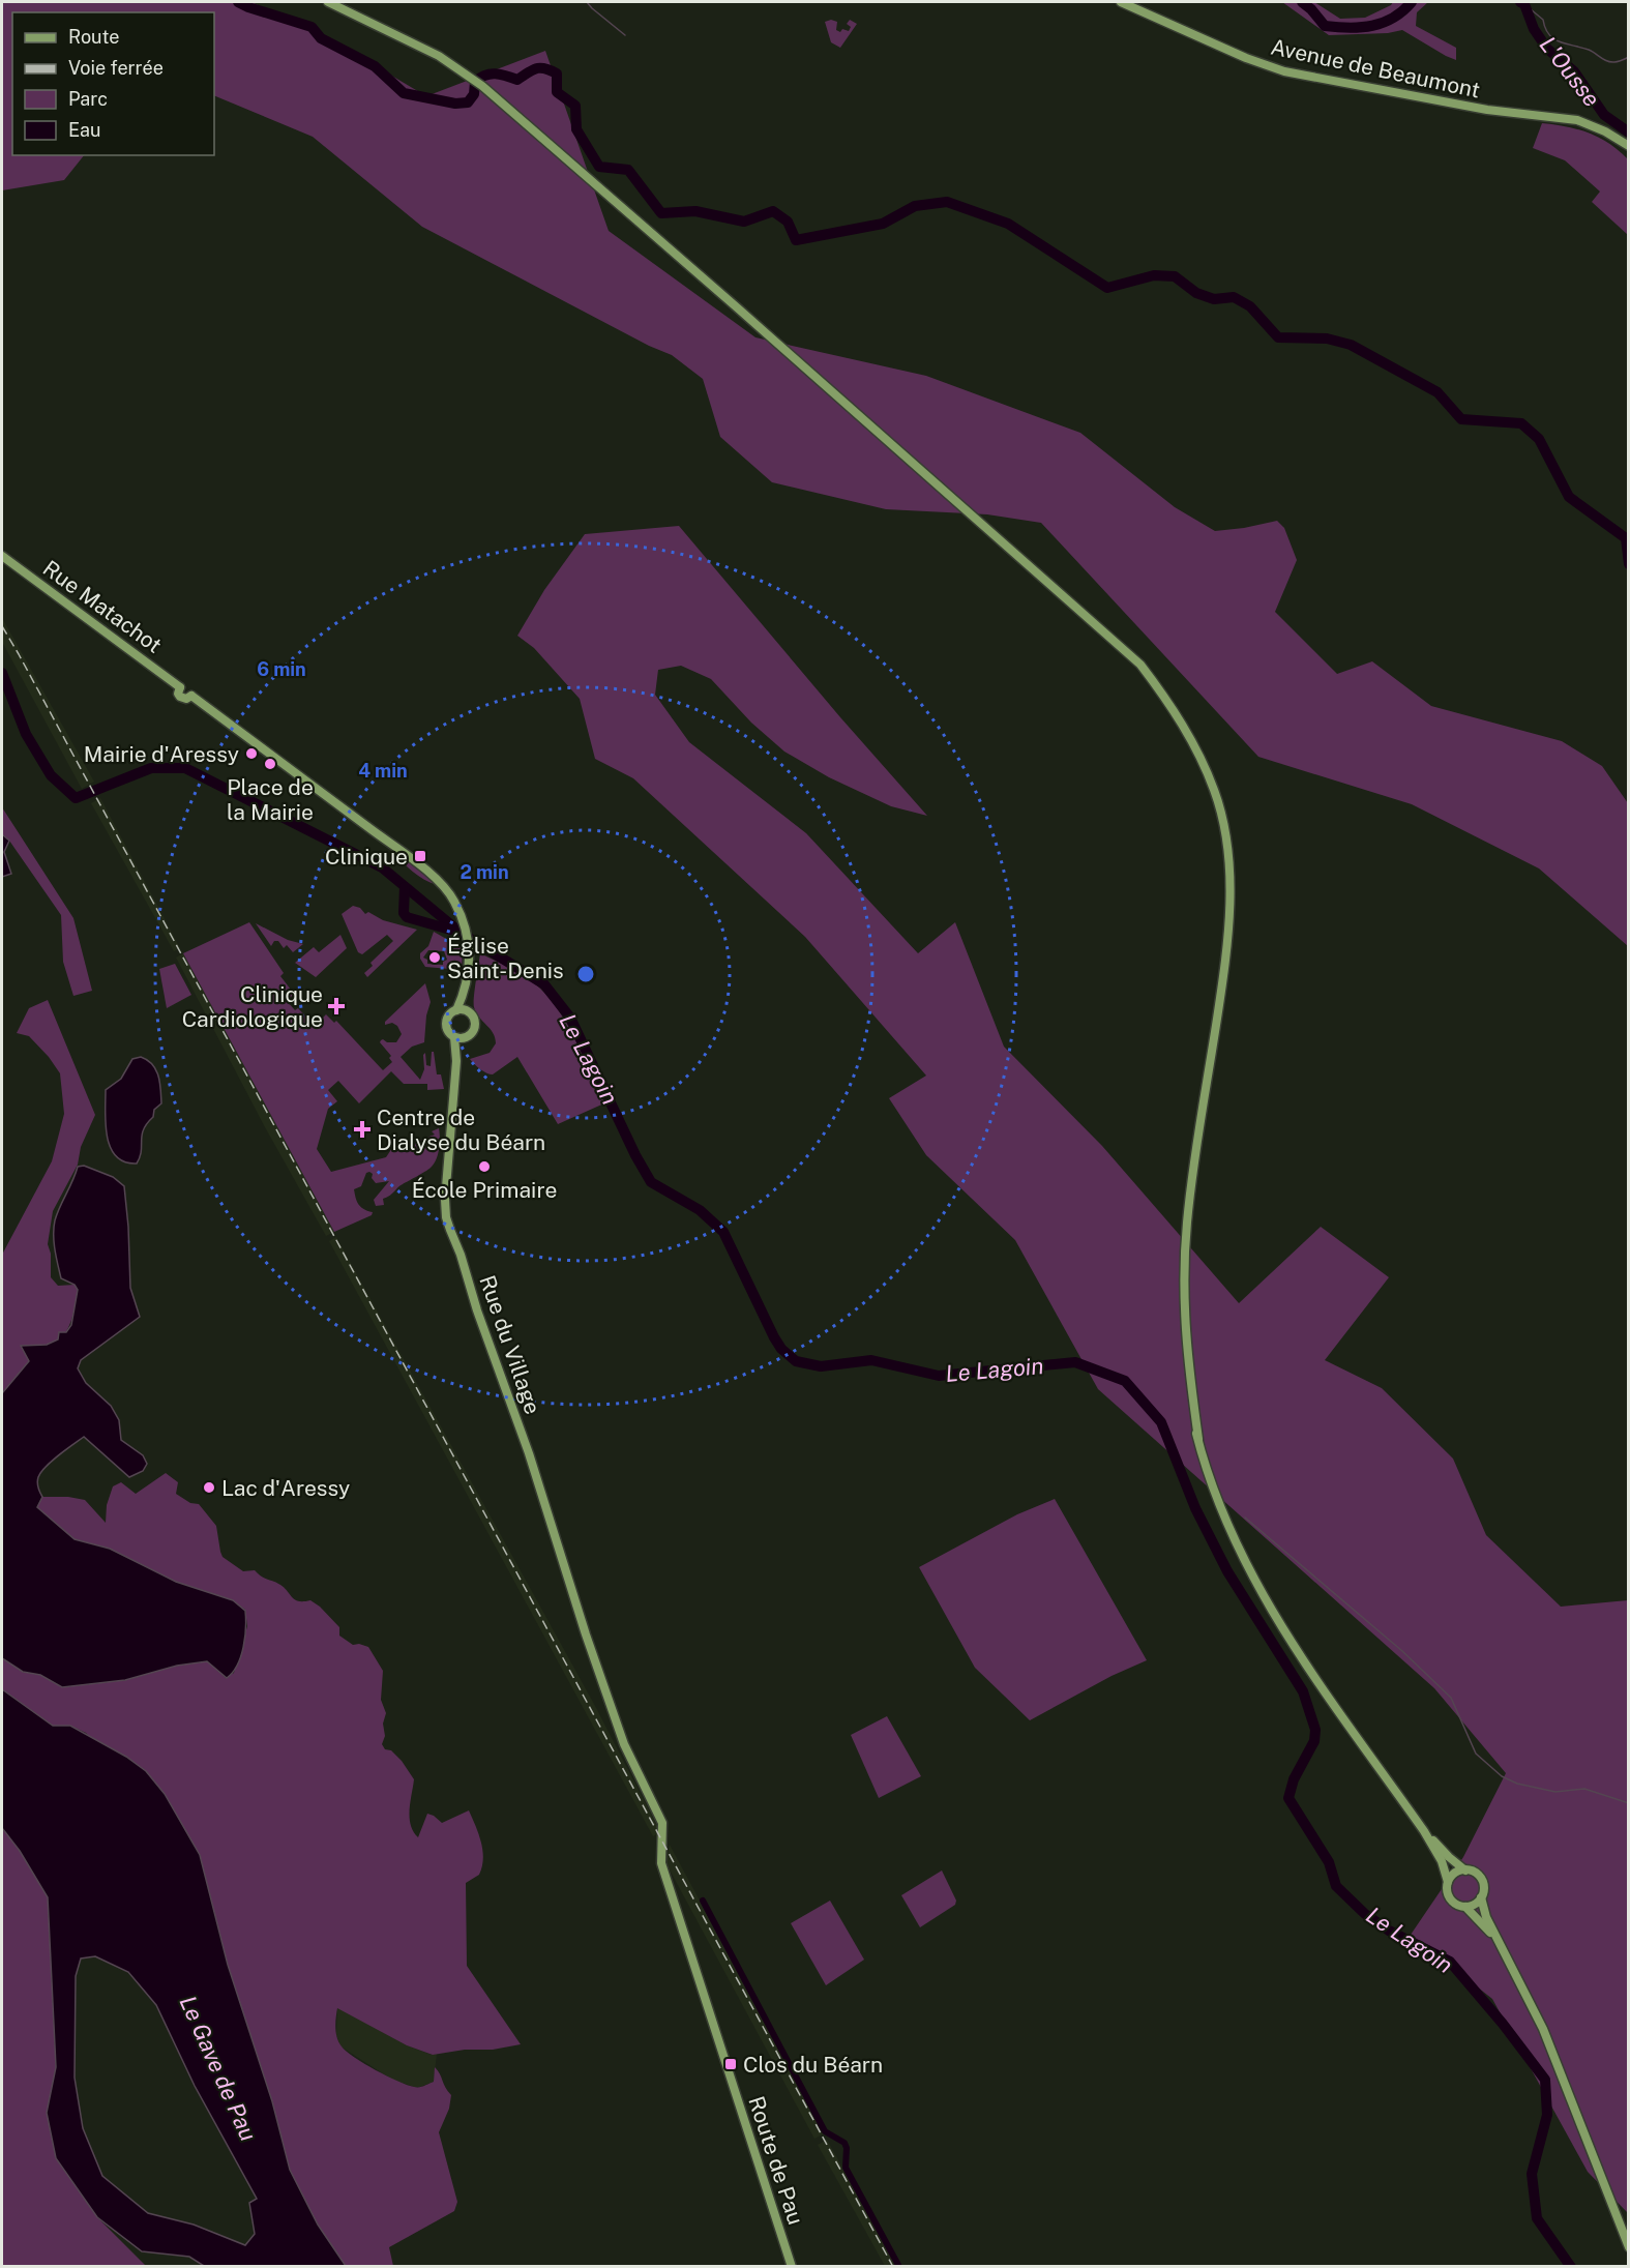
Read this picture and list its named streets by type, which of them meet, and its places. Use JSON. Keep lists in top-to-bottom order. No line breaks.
{"streets":{"main road":["Avenue de Beaumont","Rue Matachot","Rue du Village","Route de Pau"]},"crossings":[["Rue du Village","Route de Pau"]],"water":["L'Ousse","Le Lagoin","Le Gave de Pau"],"places":{"other":["Mairie d'Aressy","Place de la Mairie","Église Saint-Denis","École Primaire","Lac d'Aressy"],"transit":["Clinique","Clos du Béarn"],"health":["Clinique Cardiologique","Centre de Dialyse du Béarn"]},"legend":["Route","Voie ferrée","Parc","Eau"],"rings":["6 min","4 min","2 min"]}
